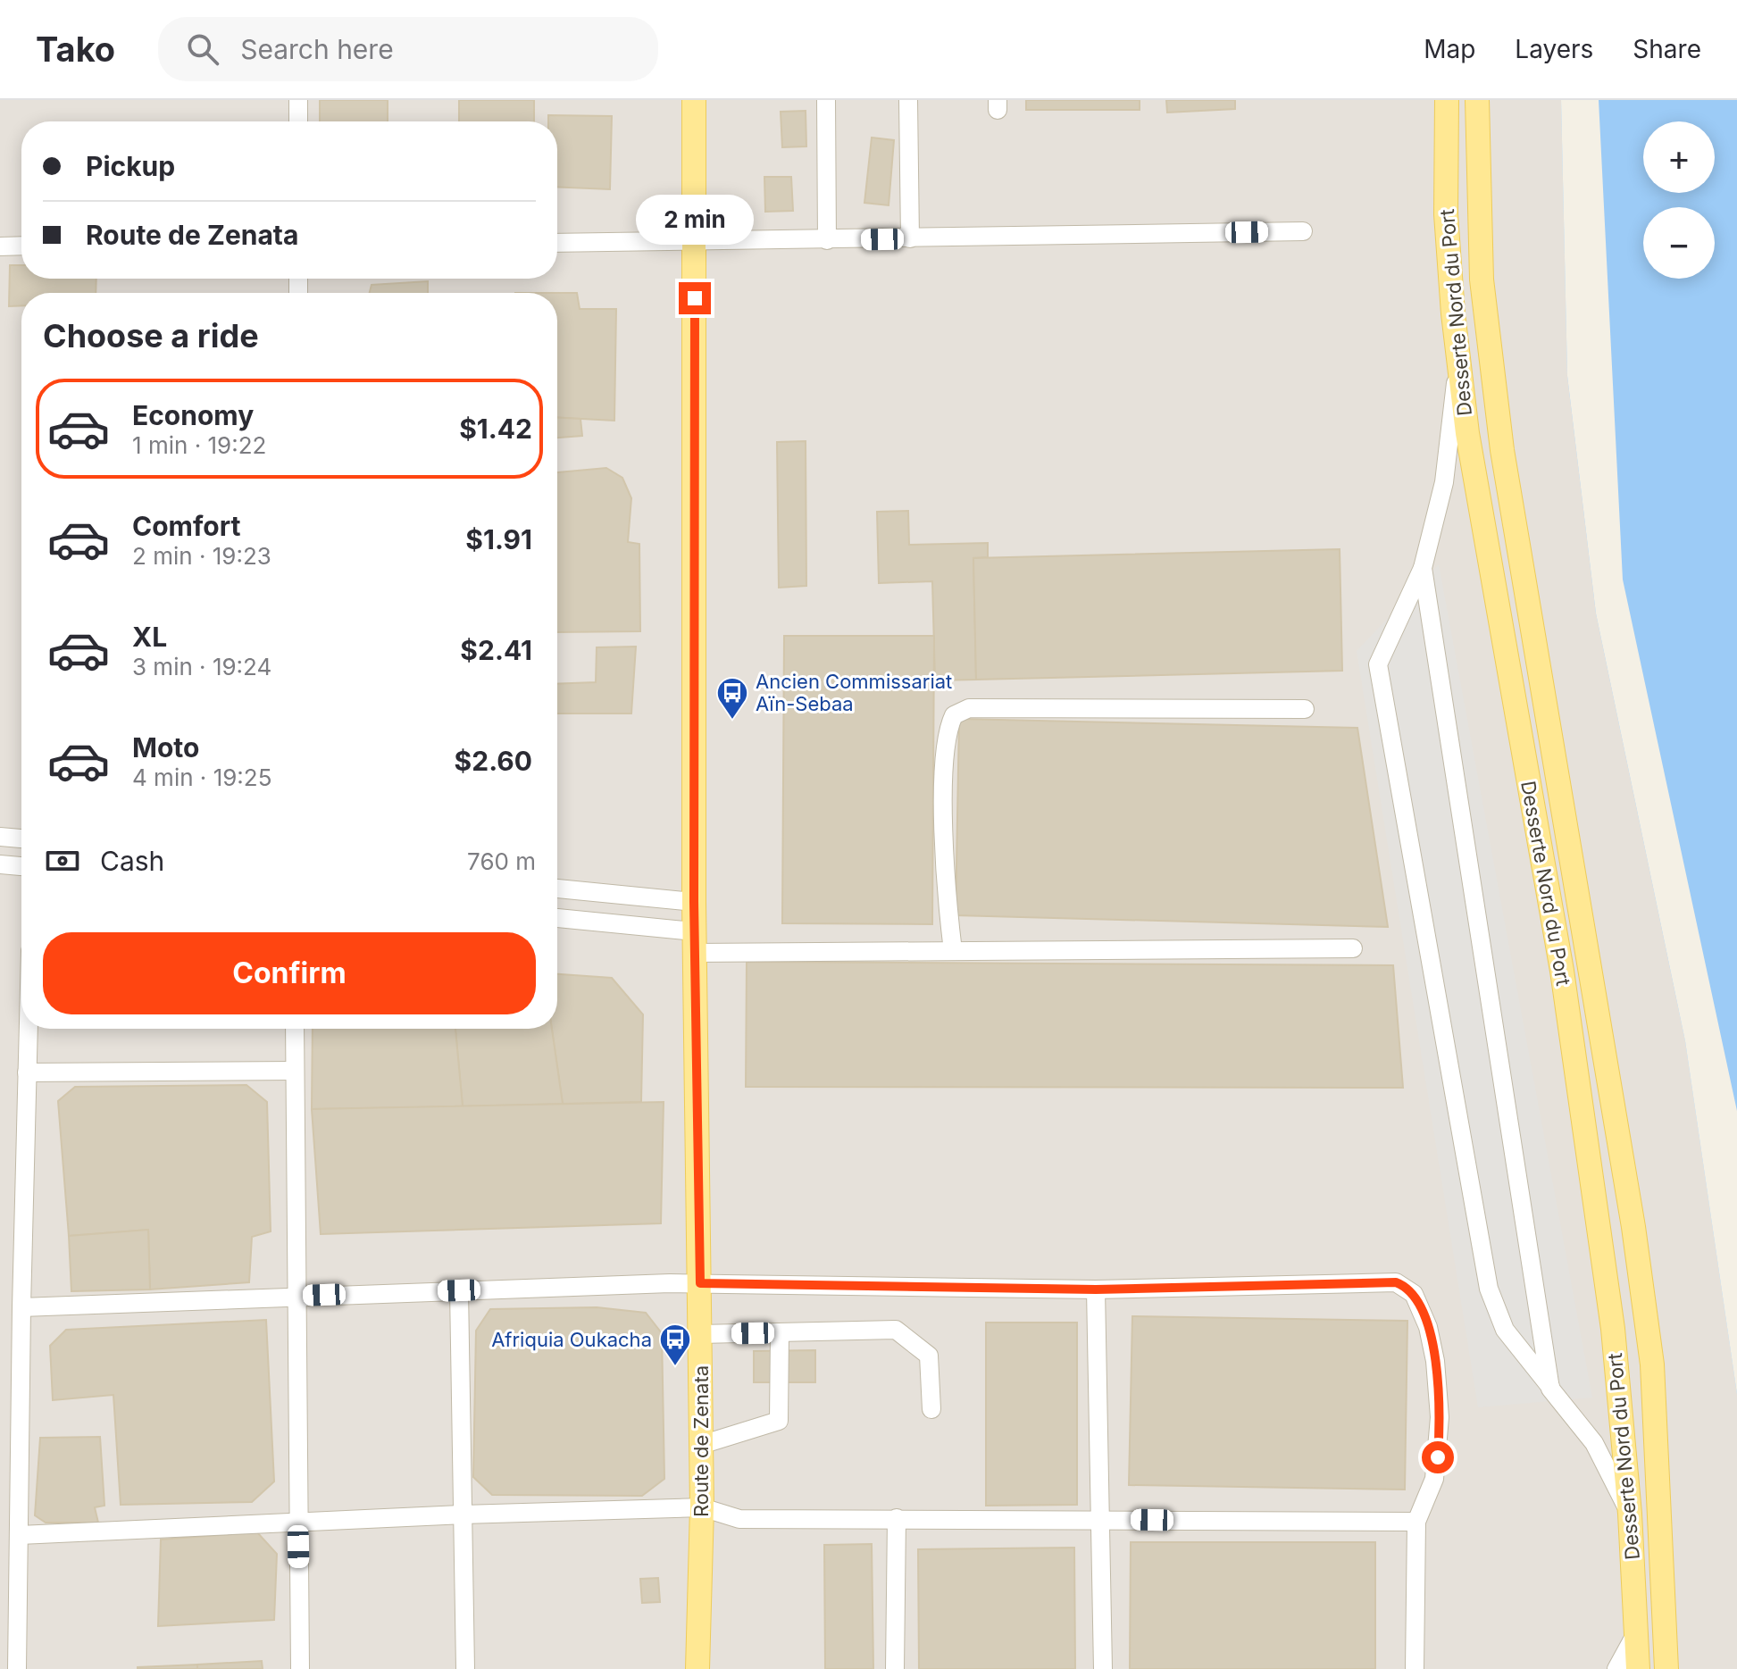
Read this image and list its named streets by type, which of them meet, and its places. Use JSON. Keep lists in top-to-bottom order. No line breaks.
{"streets":{"main road":["Desserte Nord du Port","Route de Zenata"]},"places":{"bus stop":["Ancien Commissariat Aïn-Sebaa","Afriquia Oukacha"]},"page":{"header":"Tako","search":"Search here","nav":["Map","Layers","Share"],"map_buttons":["+","−"],"banner":["Pickup","Route de Zenata"],"bubble":"2 min","heading":"Choose a ride","list":[{"name":"Economy","note":"1 min · 19:22","value":"$1.42"},{"name":"Comfort","note":"2 min · 19:23","value":"$1.91"},{"name":"XL","note":"3 min · 19:24","value":"$2.41"},{"name":"Moto","note":"4 min · 19:25","value":"$2.60"}],"pay":["Cash","760 m"],"buttons":"Confirm"}}
